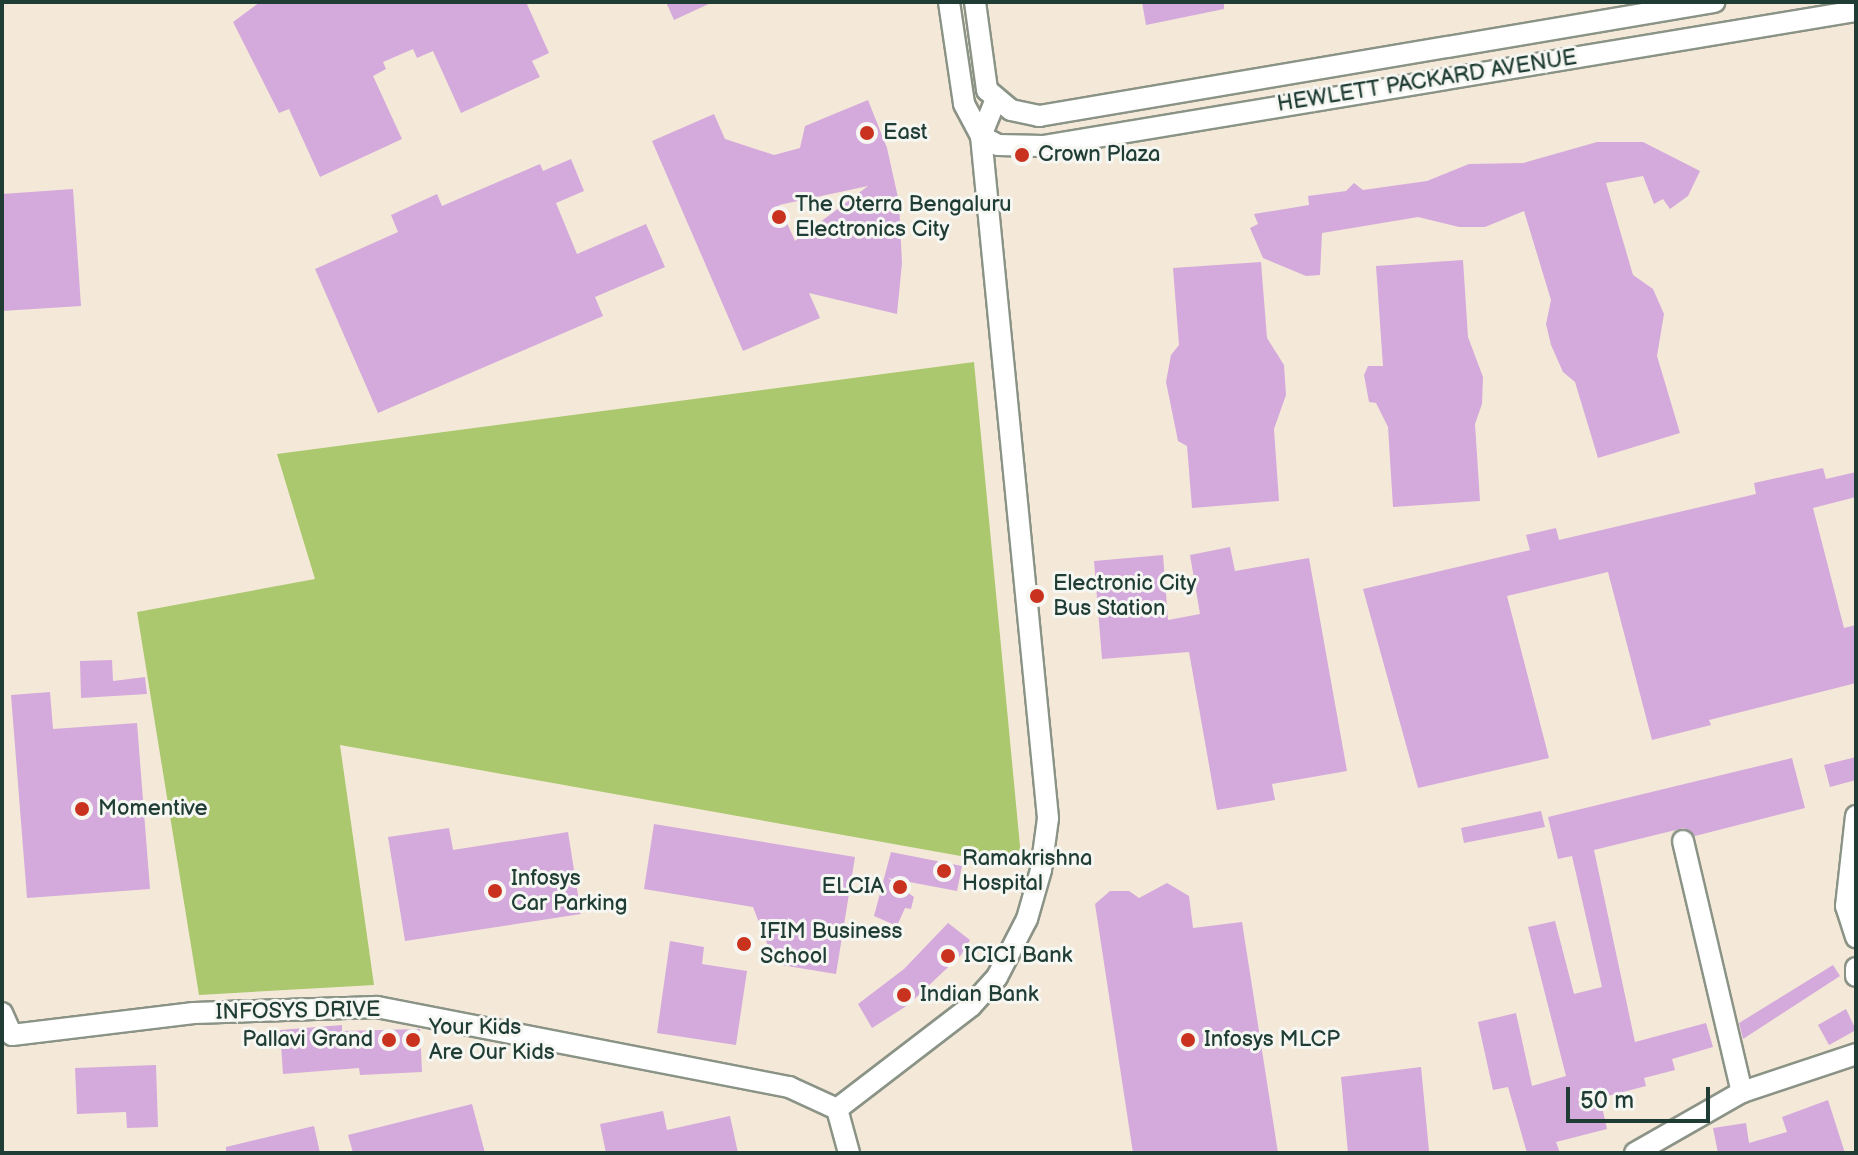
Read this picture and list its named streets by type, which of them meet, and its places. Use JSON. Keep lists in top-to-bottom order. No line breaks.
{"streets":{"street":["HEWLETT PACKARD AVENUE","INFOSYS DRIVE"]},"places":["East","Crown Plaza","The Oterra Bengaluru Electronics City","Electronic City Bus Station","Momentive","Ramakrishna Hospital","ELCIA","Infosys Car Parking","IFIM Business School","ICICI Bank","Indian Bank","Pallavi Grand","Your Kids Are Our Kids","Infosys MLCP"],"scale_bar":"50 m"}
